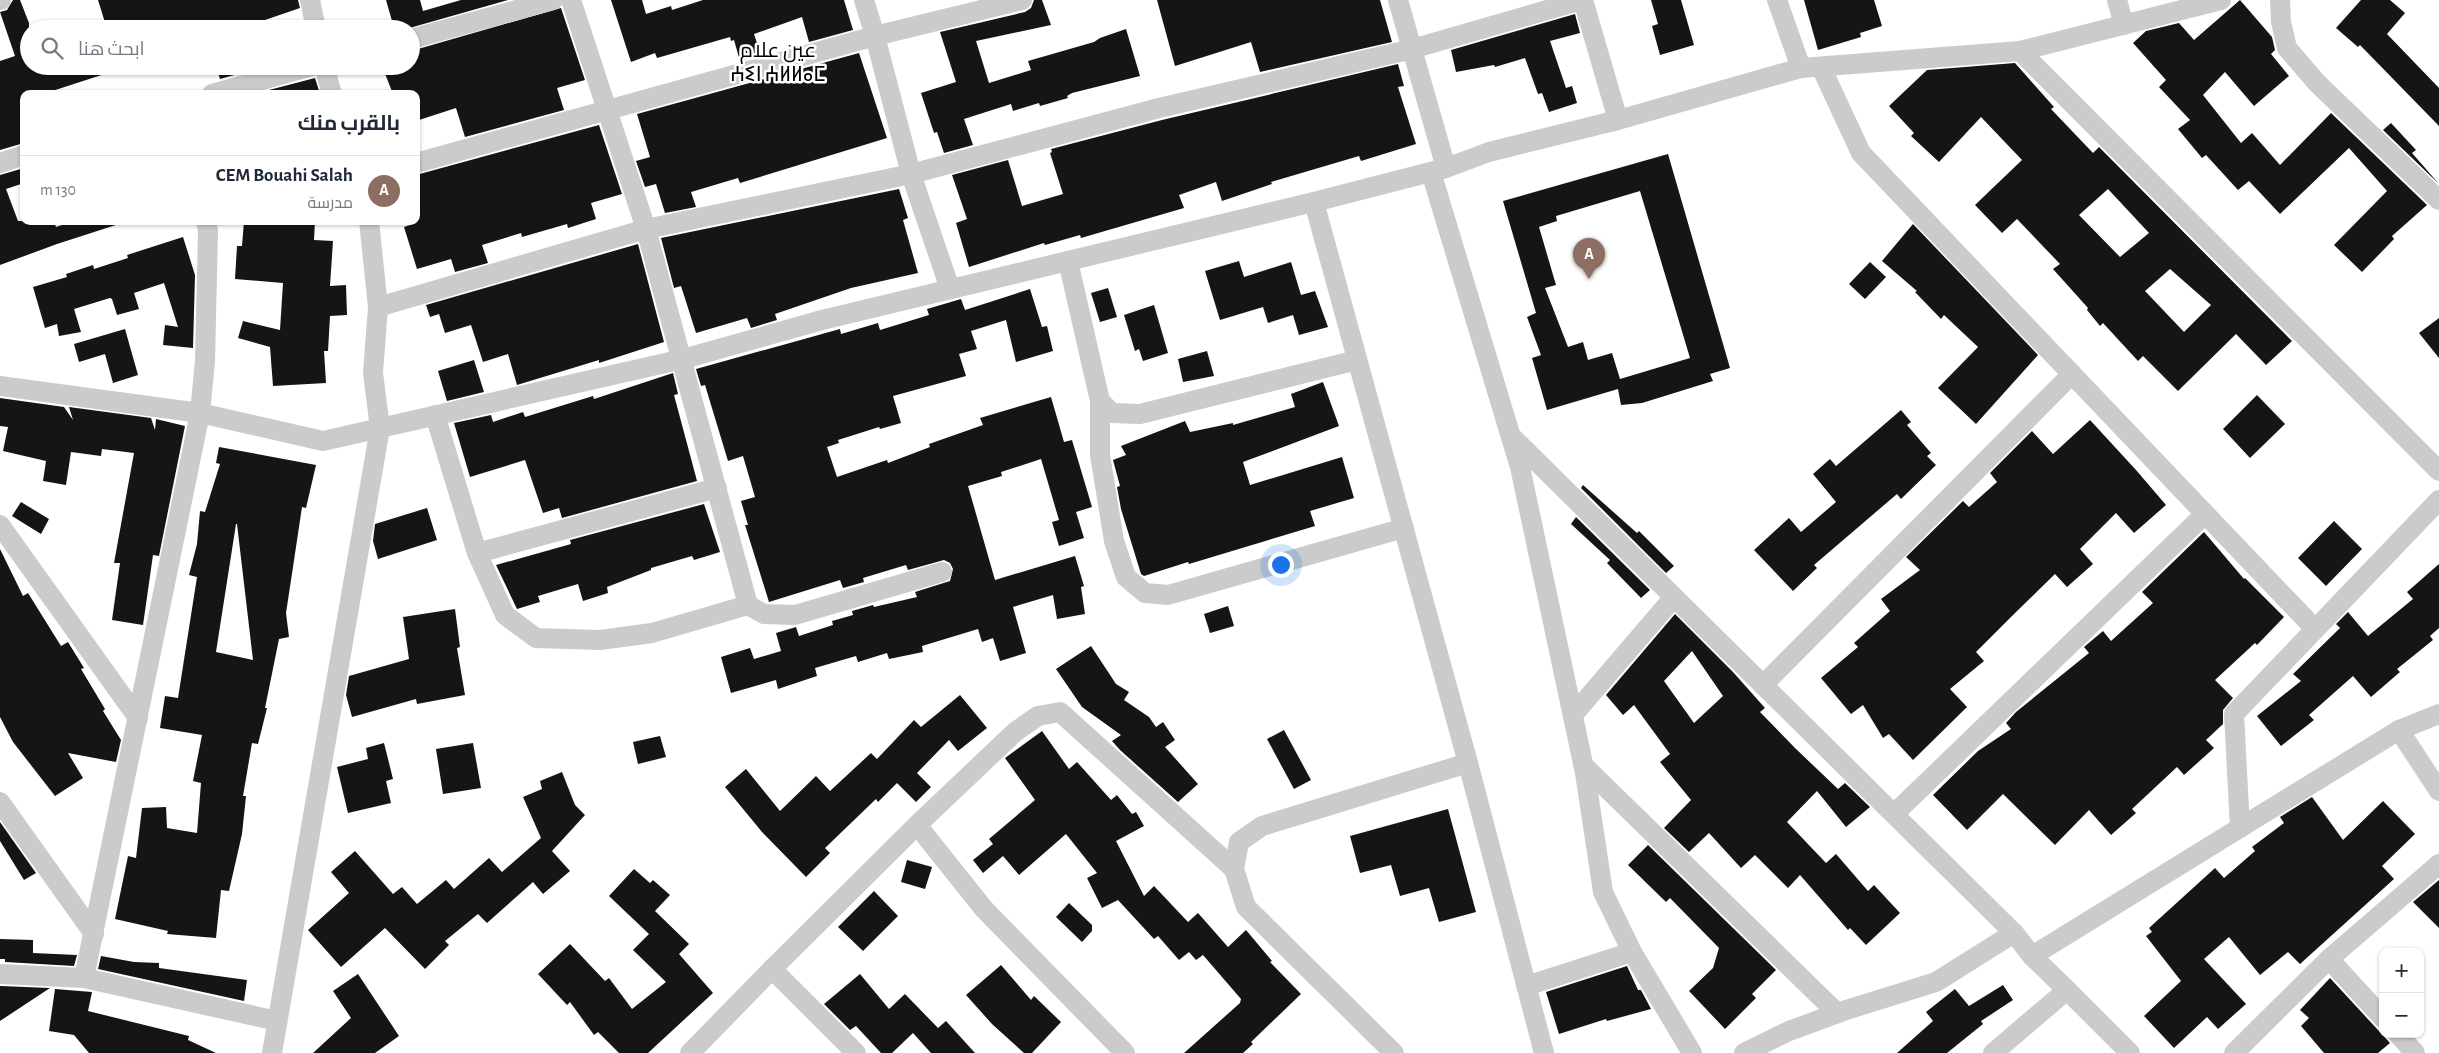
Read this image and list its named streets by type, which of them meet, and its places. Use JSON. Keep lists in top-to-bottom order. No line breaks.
{"districts":["عين علام ⵄⵉⵏ ⵄⵍⵍⴰⵎ"],"page":{"search":"ابحث هنا","heading":"بالقرب منك","list":[{"mark":"A","name":"CEM Bouahi Salah","note":"مدرسة","value":"130 m"}],"pins":"A","map_buttons":["+","−"]}}
